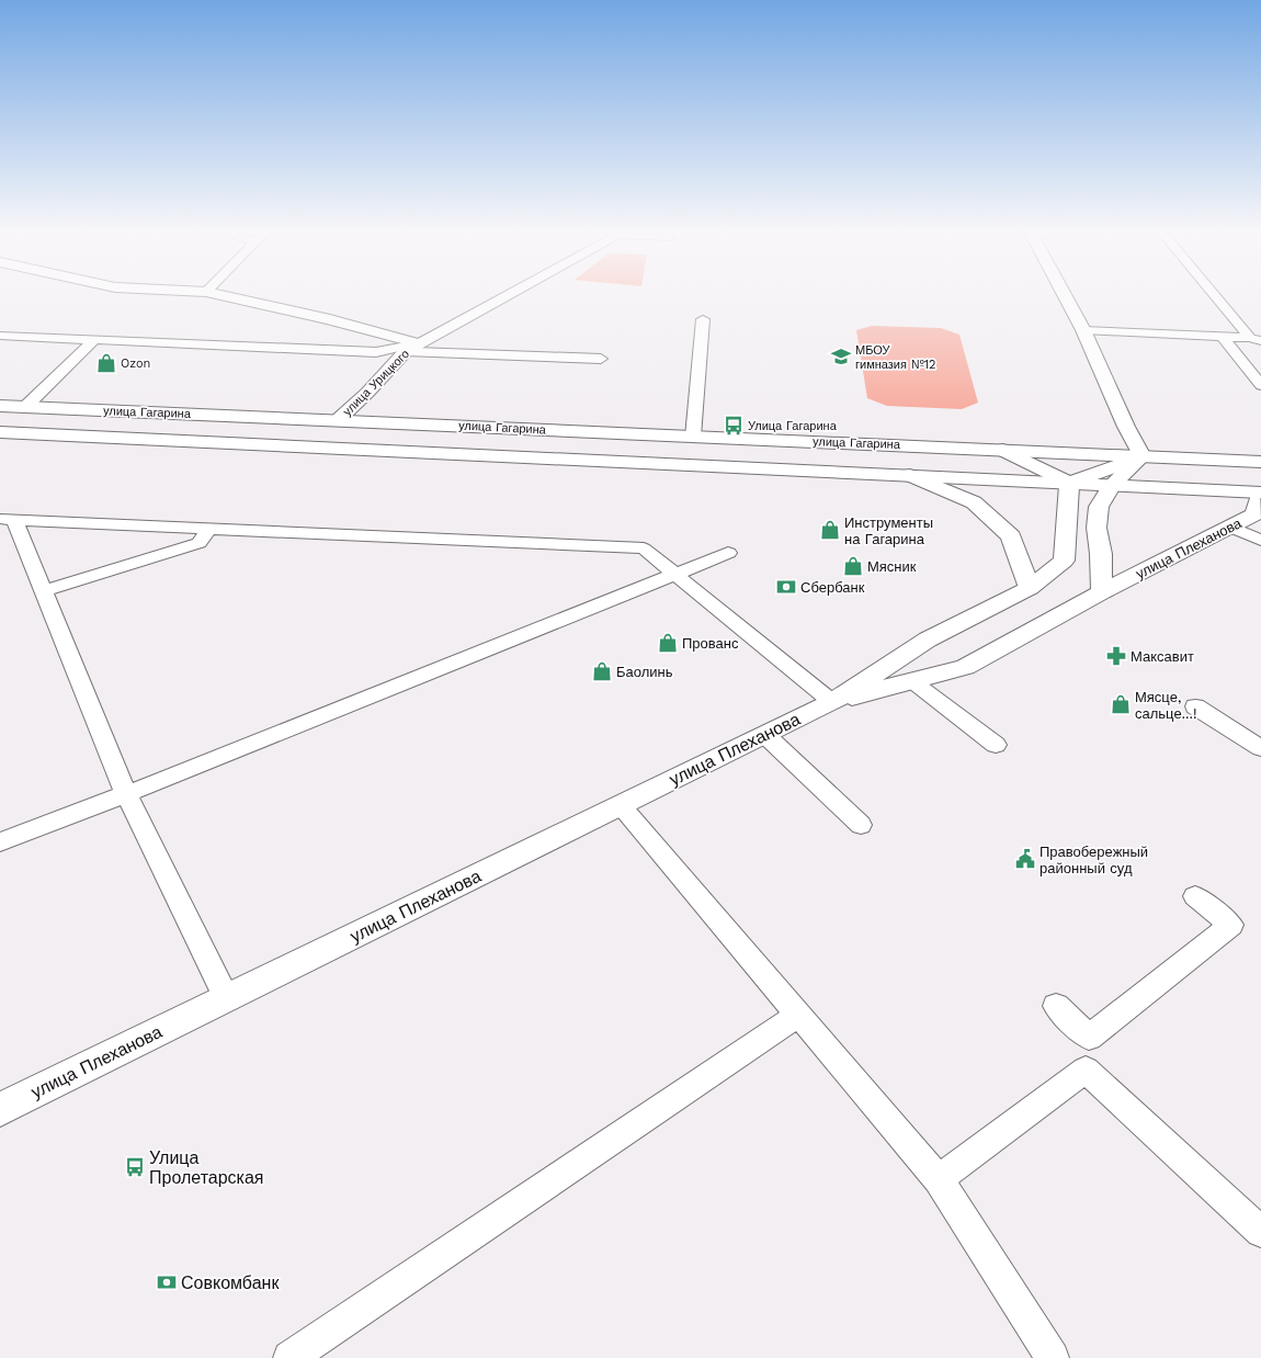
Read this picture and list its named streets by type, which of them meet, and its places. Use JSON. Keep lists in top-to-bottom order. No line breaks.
{"streets":{"main road":["улица Урицкого","улица Гагарина","улица Плеханова"]},"crossings":[["улица Урицкого","улица Гагарина"],["улица Гагарина","улица Плеханова"]],"places":{"school or university":["МБОУ гимназия №12"],"shop":["Ozon","Инструменты на Гагарина","Мясник","Прованс","Баолинь","Мясце, сальце...!"],"bus stop":["Улица Гагарина","Улица Пролетарская"],"bank":["Сбербанк","Совкомбанк"],"pharmacy":["Максавит"],"public building":["Правобережный районный суд"]}}
